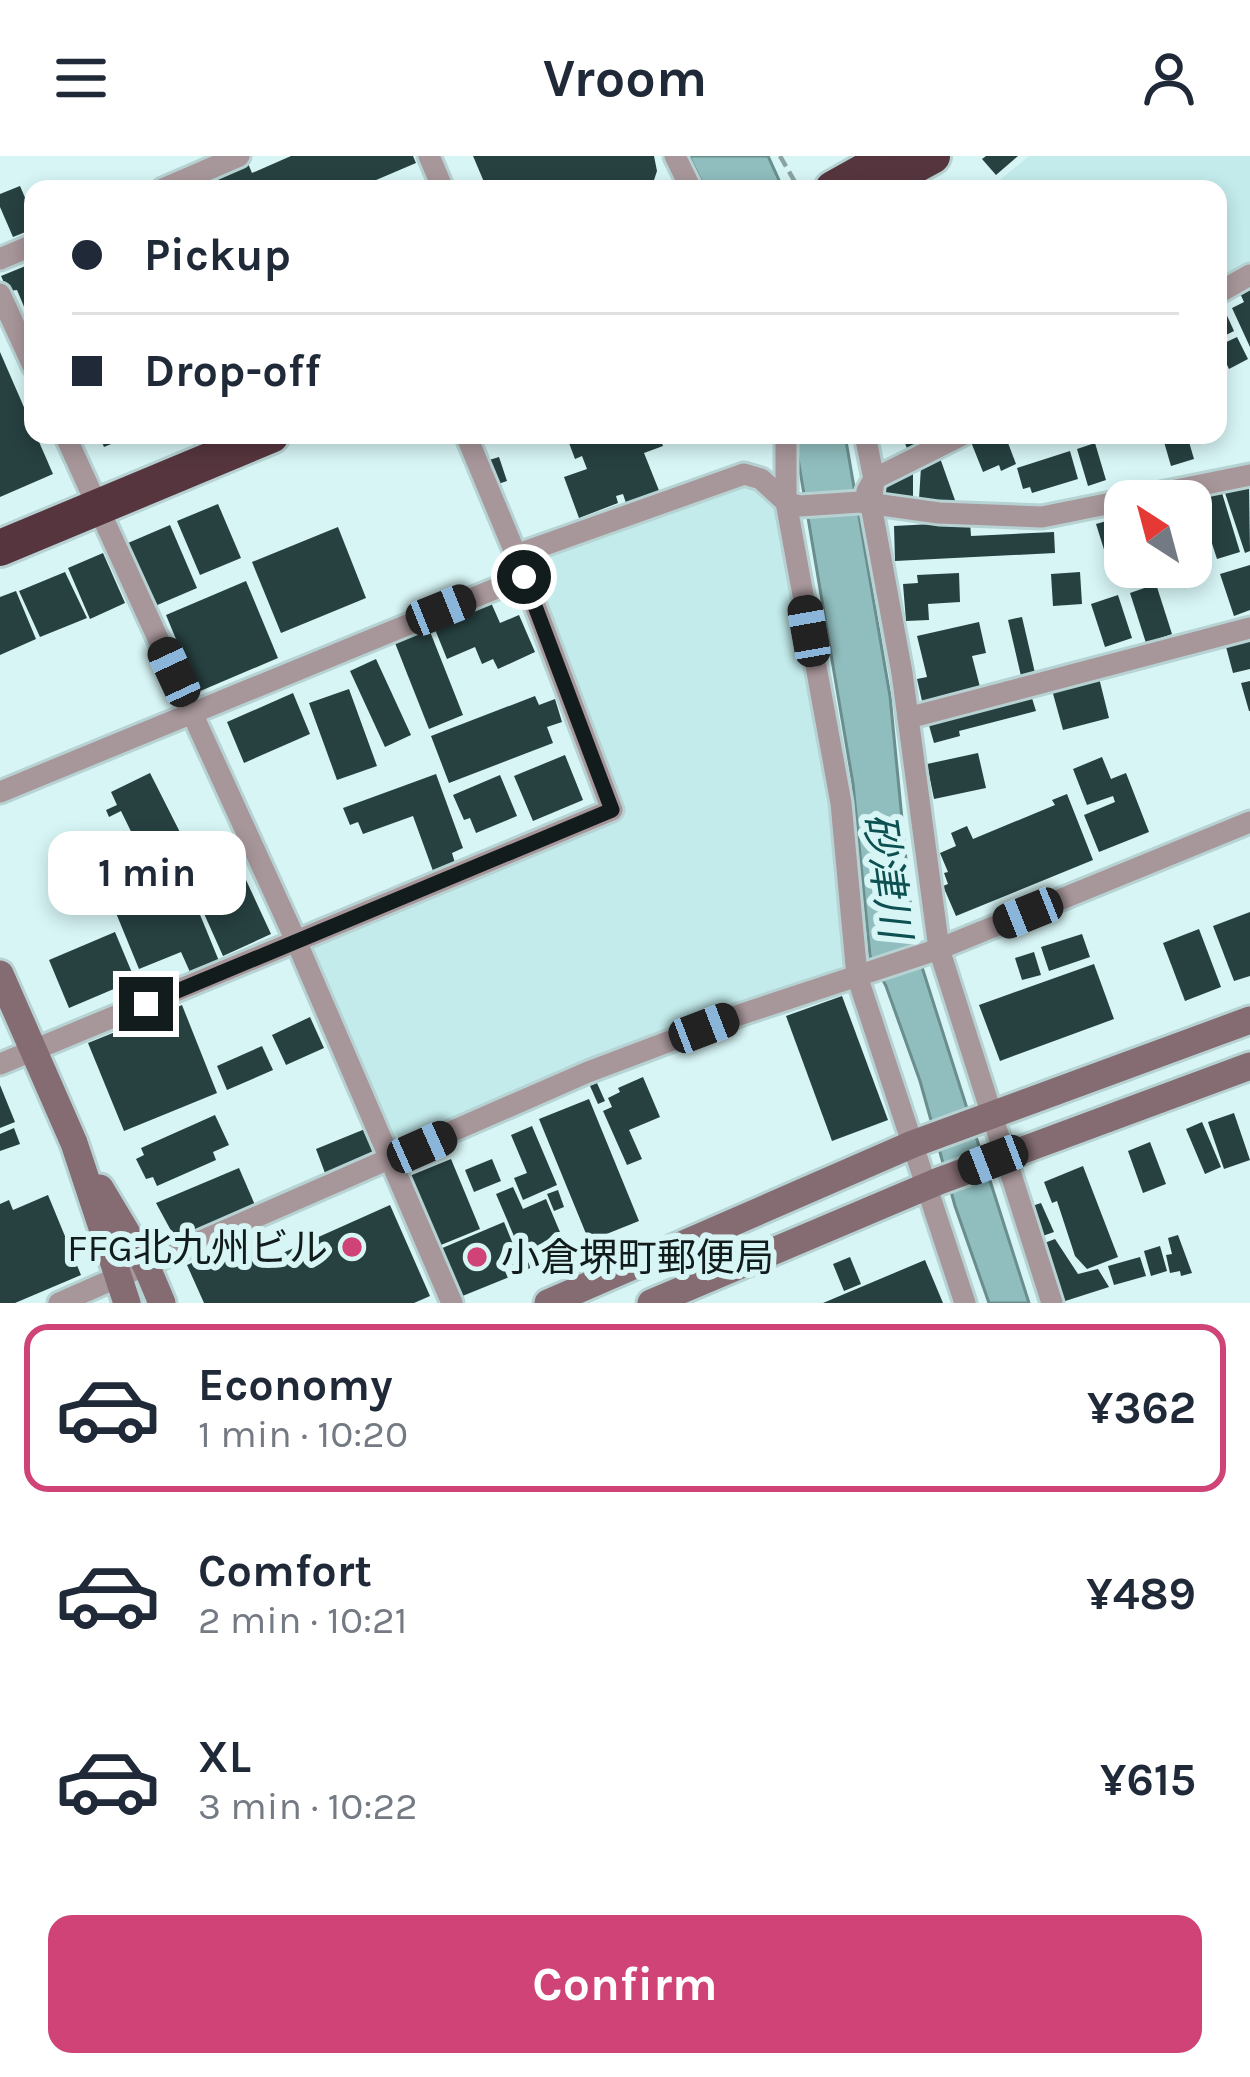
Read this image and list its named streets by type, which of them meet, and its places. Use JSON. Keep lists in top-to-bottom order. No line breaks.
{"water":["砂津川"],"places":["FFG北九州ビル","小倉堺町郵便局"],"north":"top left","page":{"header":"Vroom","banner":["Pickup","Drop-off"],"bubble":"1 min","list":[{"name":"Economy","note":"1 min · 10:20","value":"¥362"},{"name":"Comfort","note":"2 min · 10:21","value":"¥489"},{"name":"XL","note":"3 min · 10:22","value":"¥615"}],"buttons":"Confirm"}}
